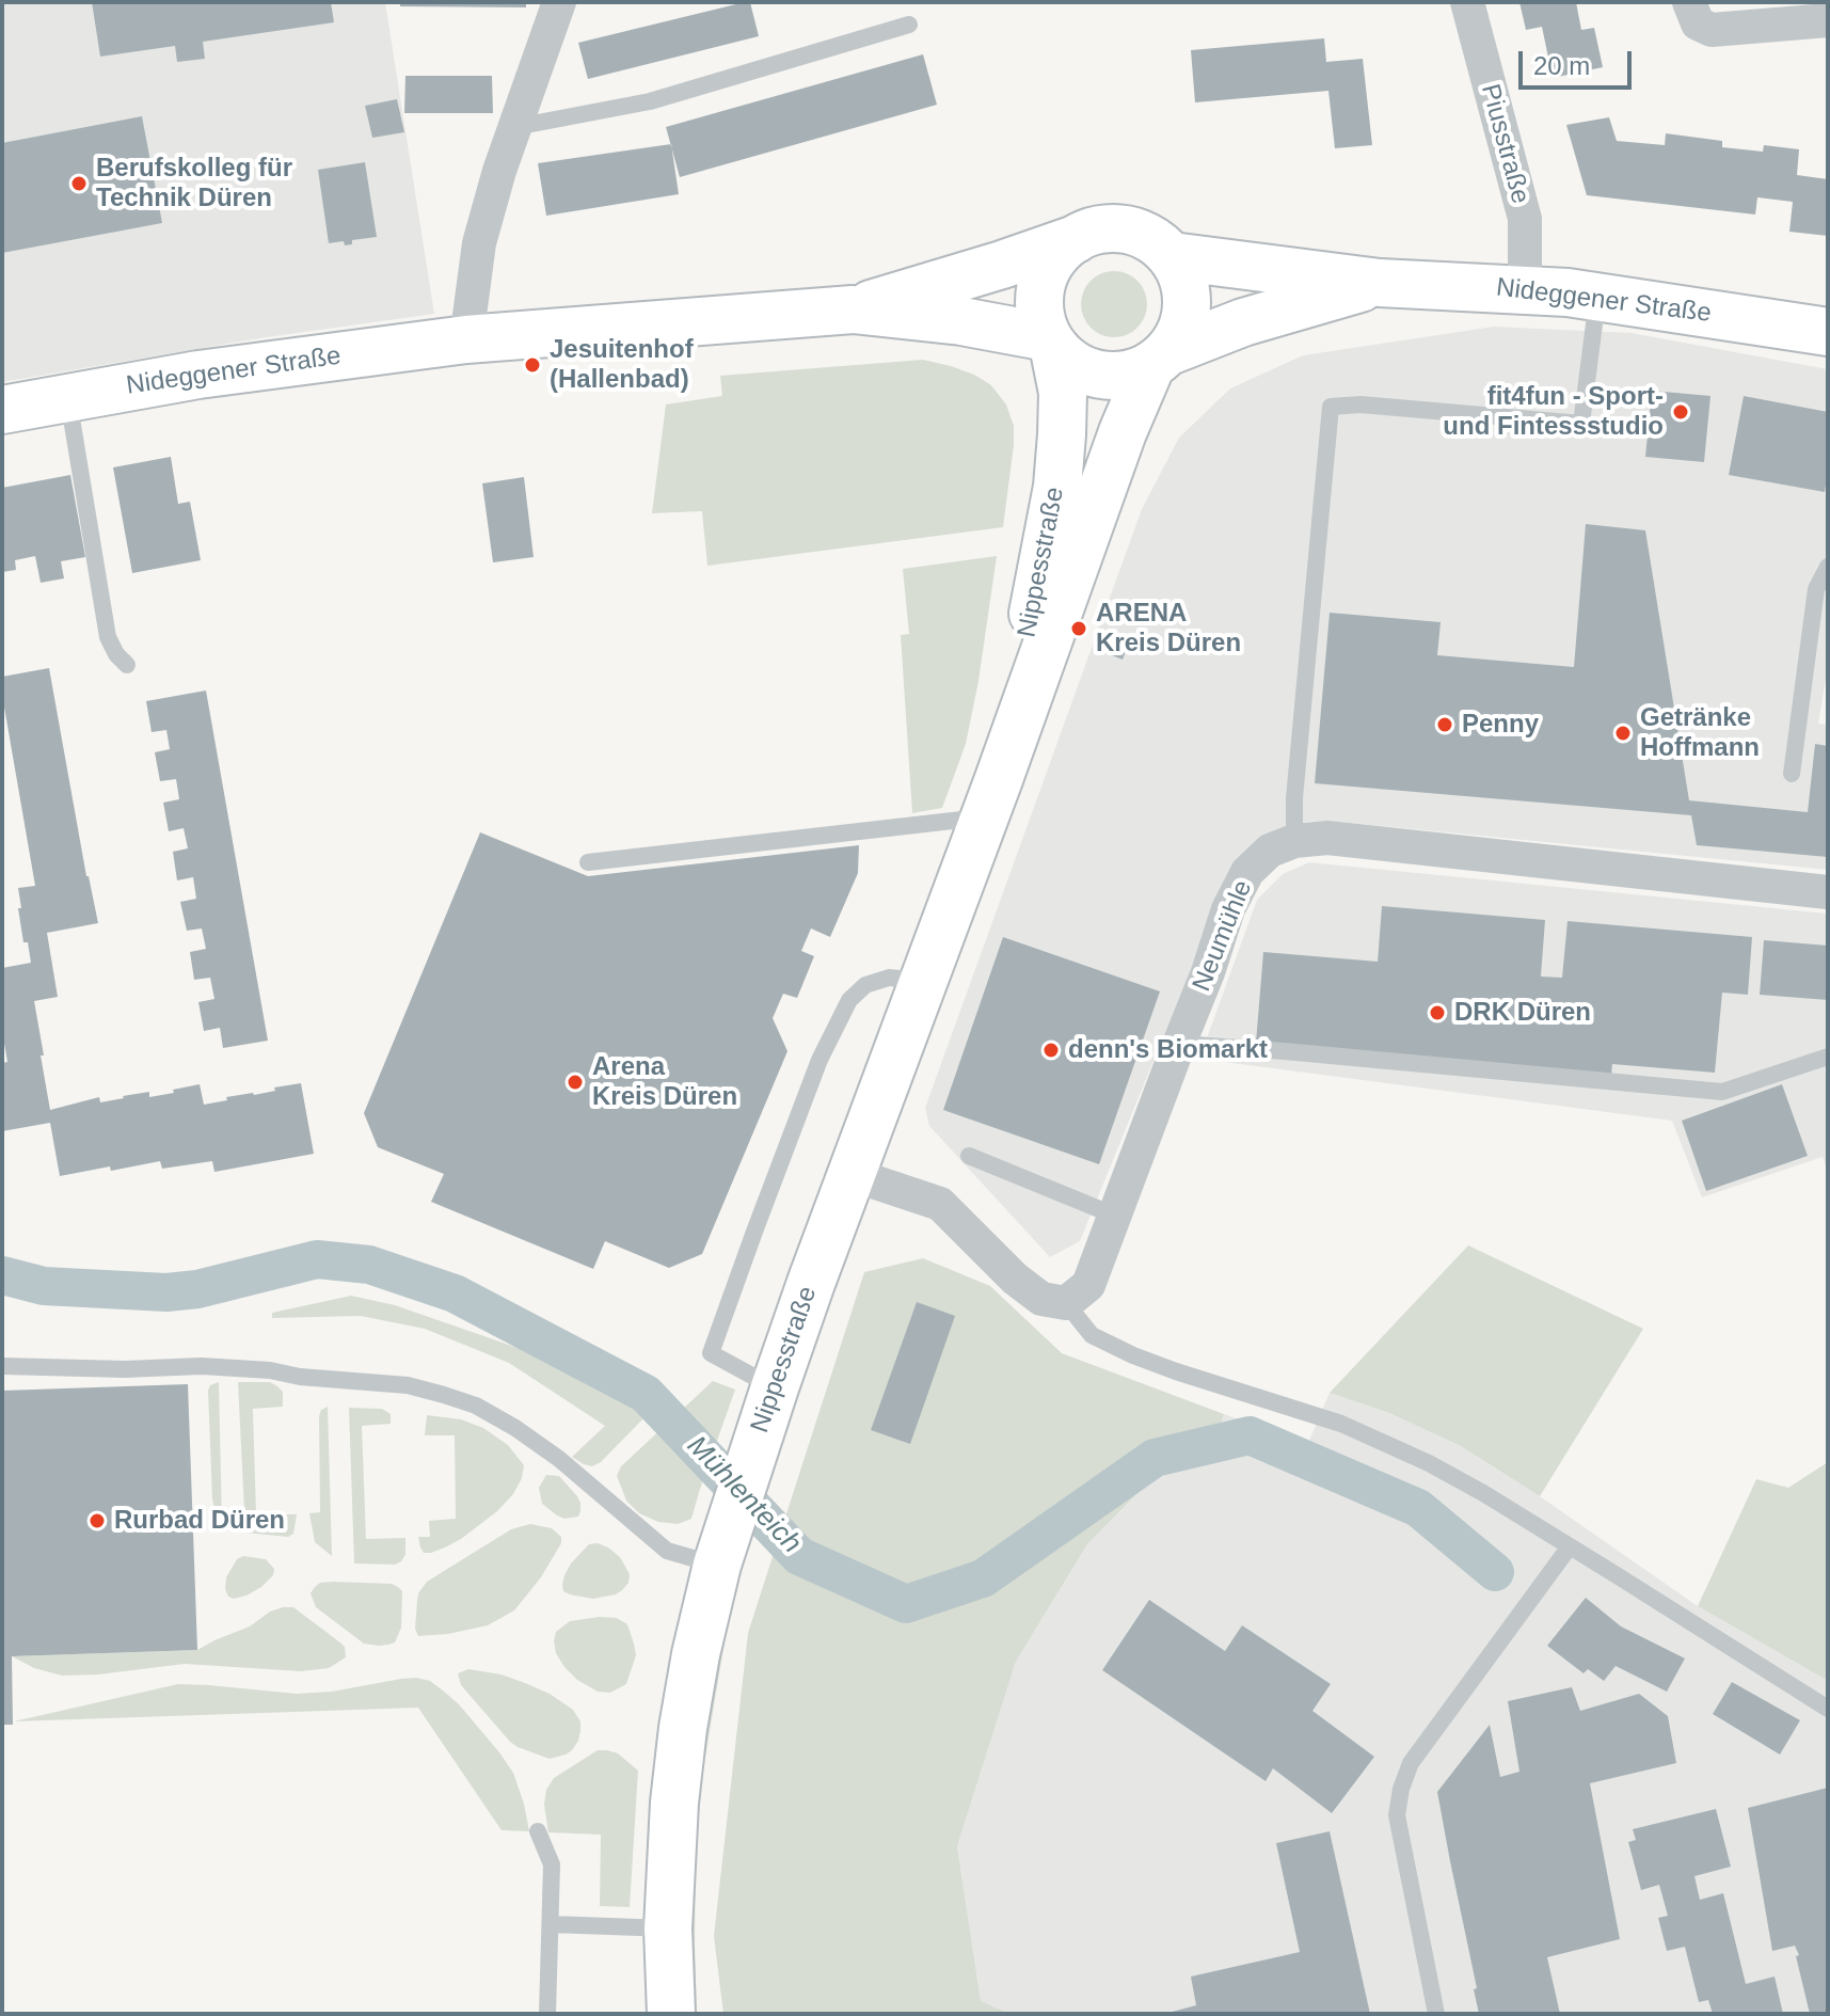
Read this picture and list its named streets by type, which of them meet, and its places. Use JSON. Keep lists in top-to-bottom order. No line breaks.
{"streets":{"main road":["Nideggener Straße","Nippesstraße"],"street":["Piusstraße","Neumühle"]},"crossings":[["Piusstraße","Nideggener Straße"],["Nideggener Straße","Nippesstraße"]],"water":["Mühlenteich"],"places":["Berufskolleg für Technik Düren","Jesuitenhof (Hallenbad)","fit4fun - Sport- und Fintessstudio","ARENA Kreis Düren","Penny","Getränke Hoffmann","DRK Düren","denn's Biomarkt","Arena Kreis Düren","Rurbad Düren"],"scale_bar":"20 m"}
